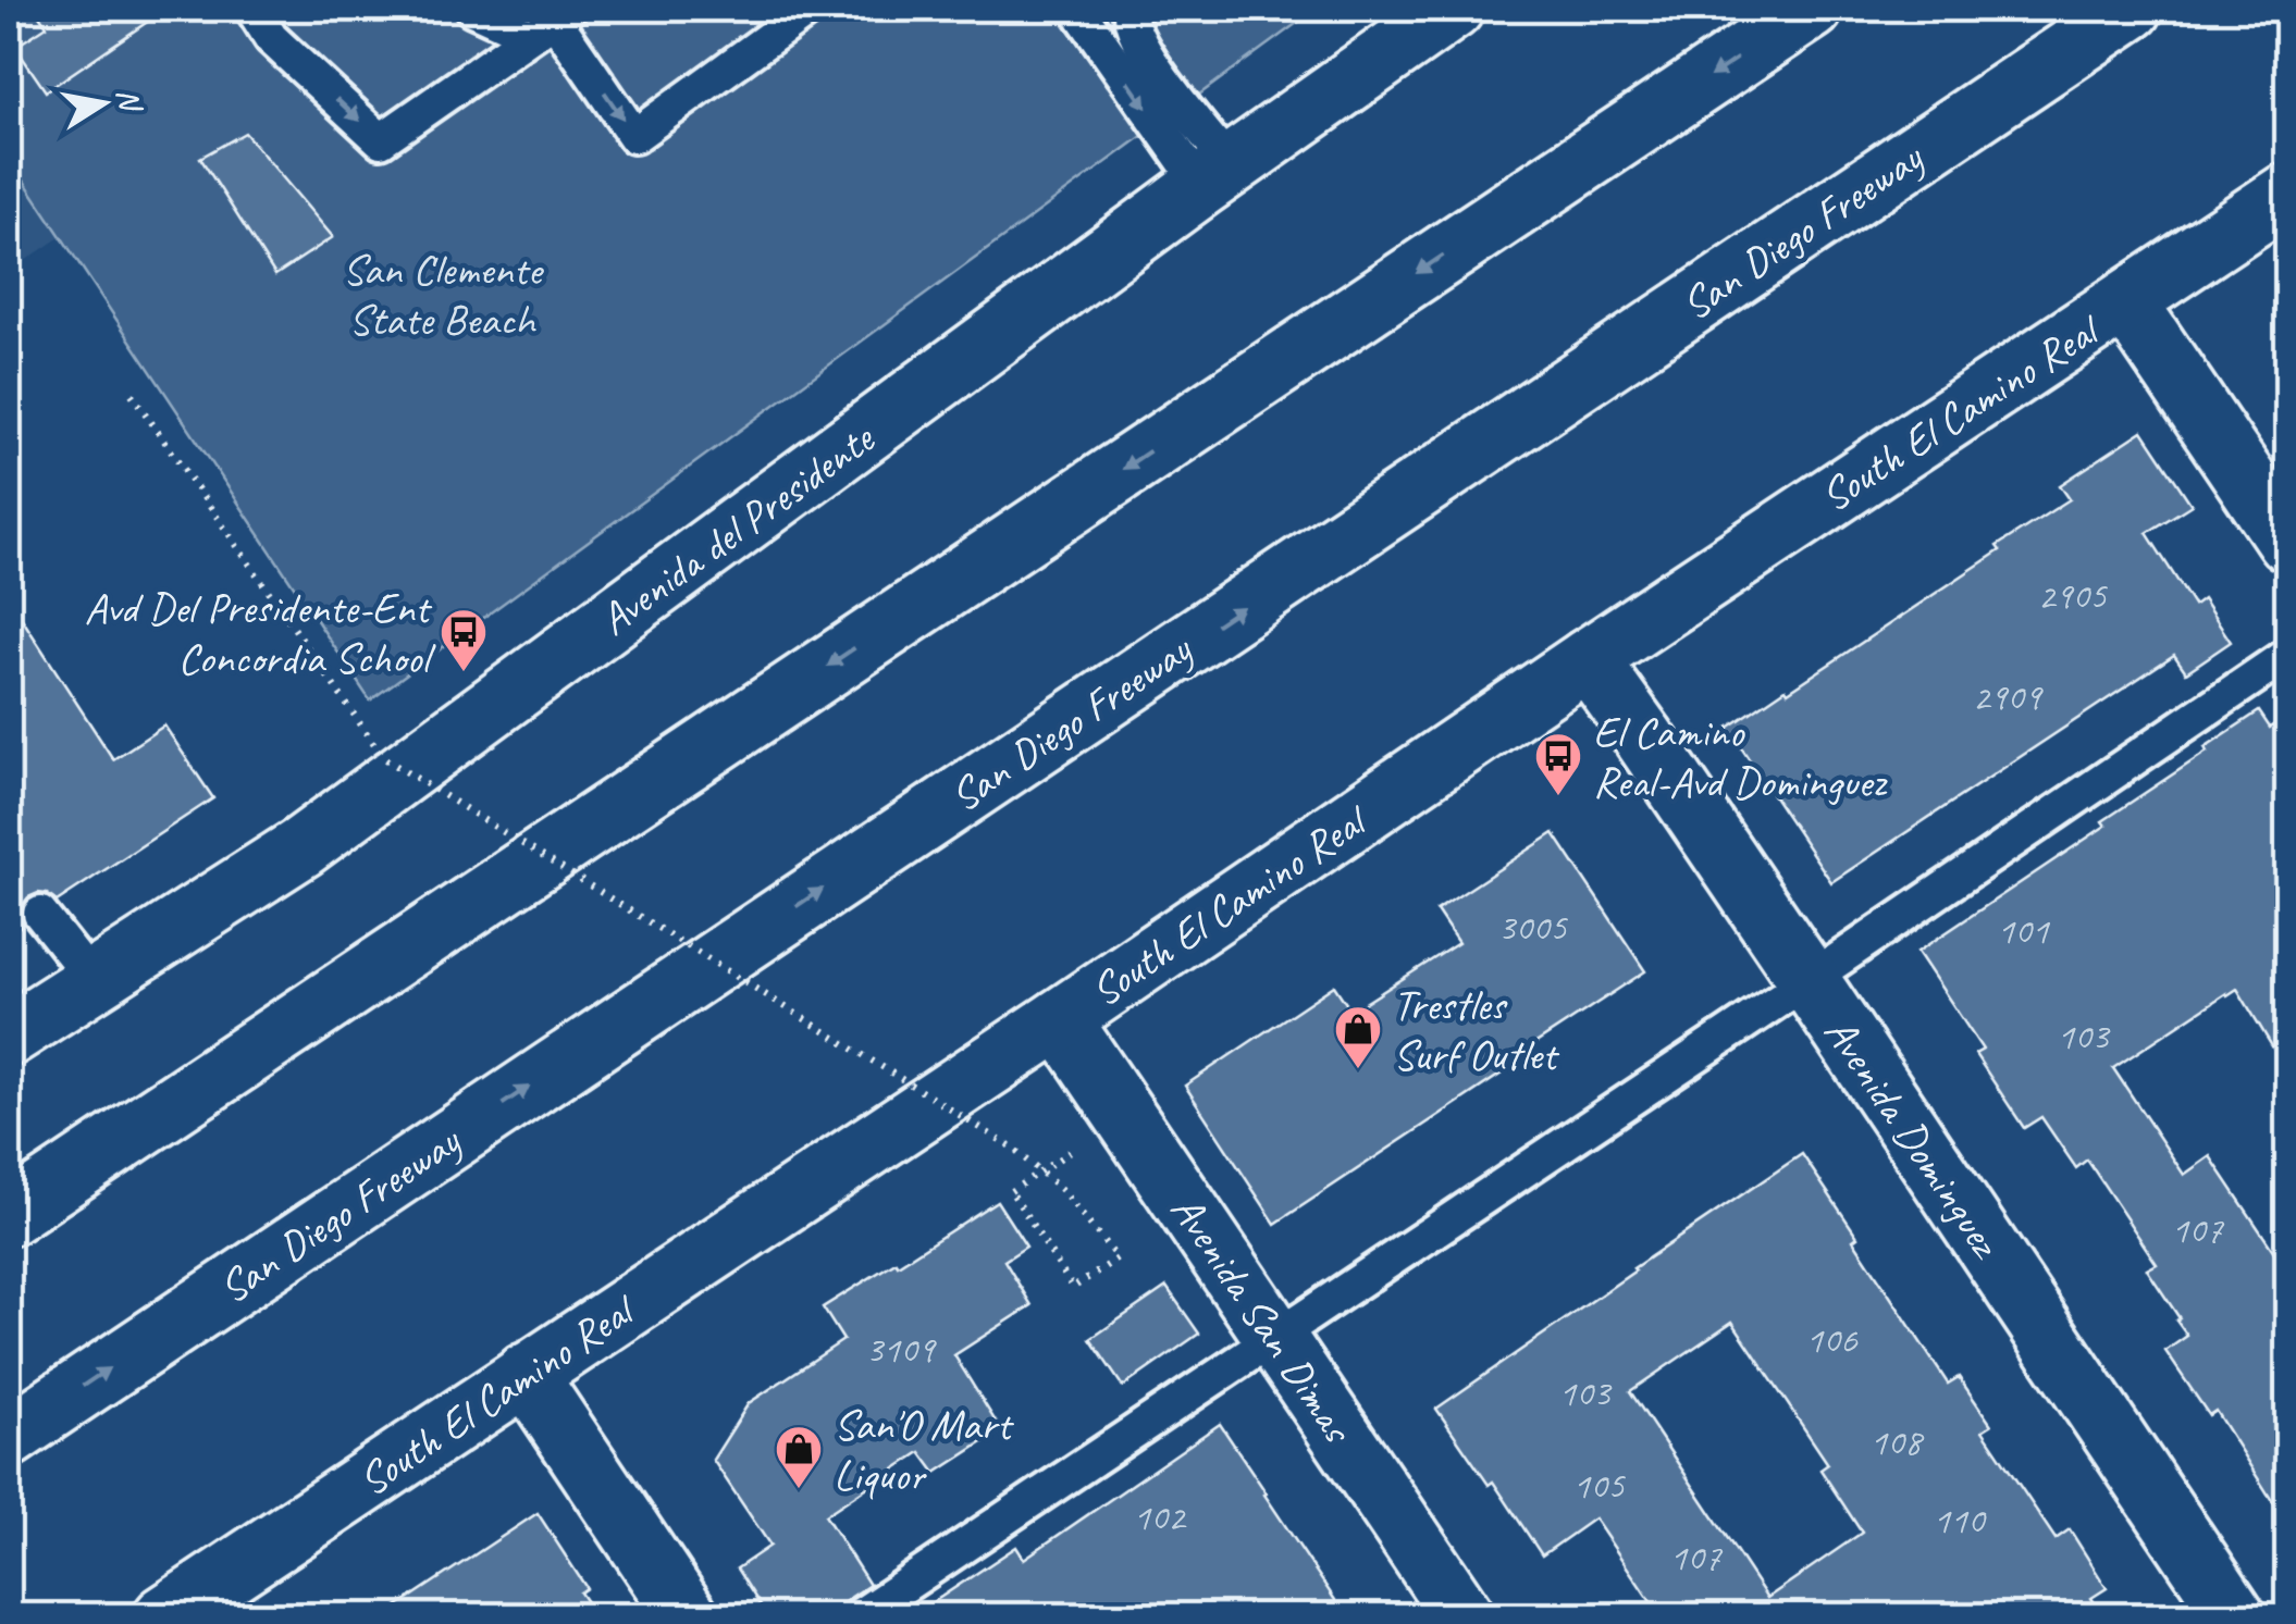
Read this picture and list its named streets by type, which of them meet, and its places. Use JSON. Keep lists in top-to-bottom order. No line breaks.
{"streets":{"main road":["San Diego Freeway","South El Camino Real","Avenida del Presidente","Avenida Dominguez","Avenida San Dimas"]},"crossings":[["South El Camino Real","Avenida Dominguez"],["South El Camino Real","Avenida San Dimas"]],"parks":["San Clemente State Beach"],"places":{"bus stop":["Avd Del Presidente-Ent Concordia School","El Camino Real-Avd Dominguez"],"shop":["Trestles Surf Outlet","San'O Mart Liquor"]},"house_numbers":["2905","2909","3005","101","103","107","106","3109","103","108","105","102","110","107"],"north":"right"}
